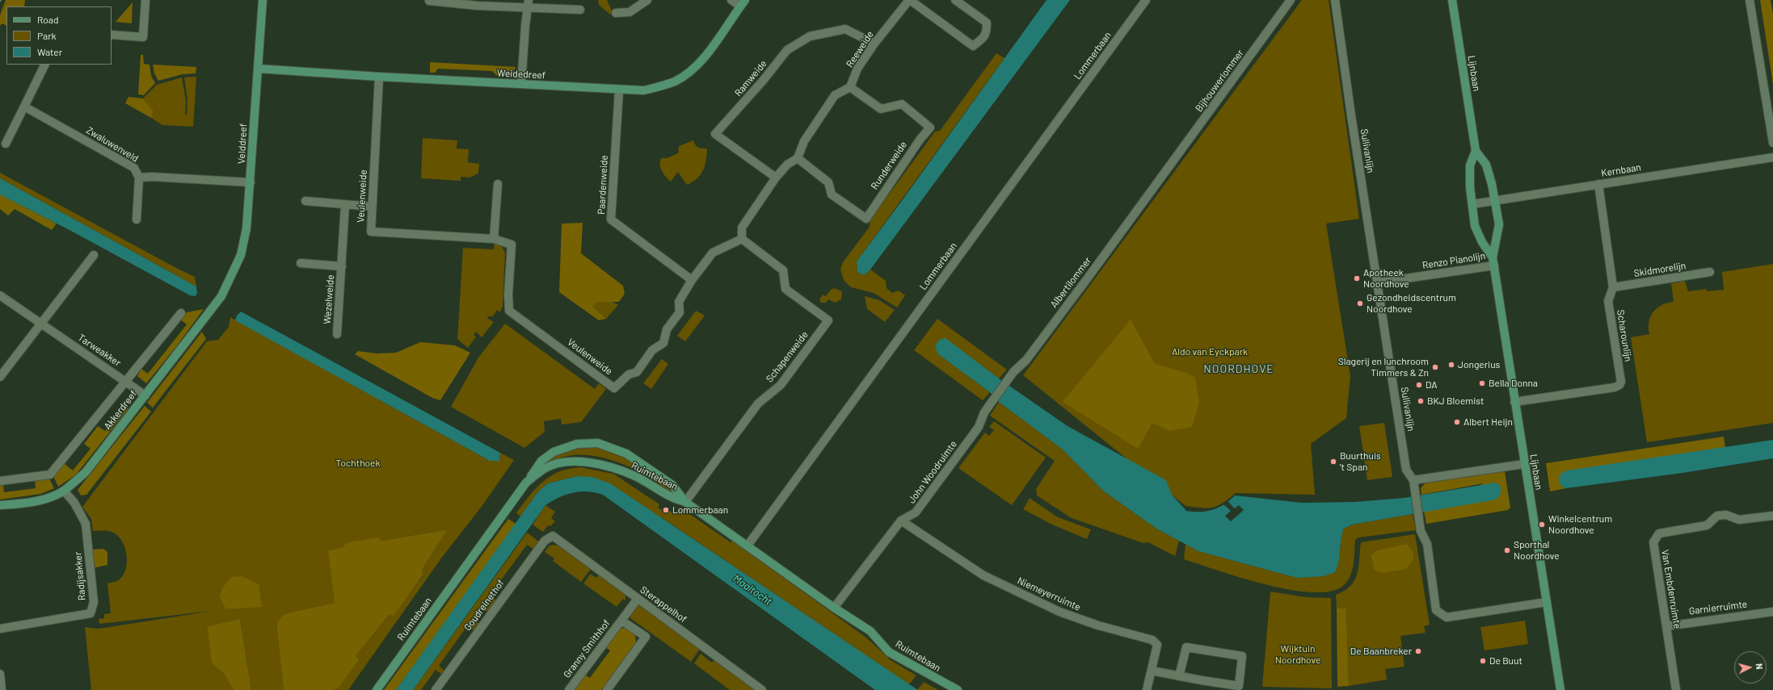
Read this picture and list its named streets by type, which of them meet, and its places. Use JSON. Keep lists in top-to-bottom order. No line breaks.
{"streets":{"street":["Reeweide","Lommerbaan","Lijnbaan","Weidedreef","Ramweide","Bijhouwerlommer","Velddreef","Zwaluwenveld","Sullivanlijn","Runderweide","Kernbaan","Paardenweide","Veulenweide","Renzo Pianolijn","Skidmorelijn","Albertilommer","Wezelweide","Scharounlijn","Tarweakker","Schapenweide","Akkerdreef","John Woodruimte","Ruimtebaan","Radijsakker","Van Embdenruimte","Niemeyerruimte","Sterappelhof","Goudreinethof","Garnierruimte","Granny Smithhof"]},"crossings":[["Reeweide","Ramweide"],["Reeweide","Runderweide"],["Lommerbaan","Ruimtebaan"],["Lijnbaan","Sullivanlijn"],["Lijnbaan","Kernbaan"],["Lijnbaan","Renzo Pianolijn"],["Lijnbaan","Scharounlijn"],["Weidedreef","Velddreef"],["Weidedreef","Paardenweide"],["Weidedreef","Veulenweide"],["Bijhouwerlommer","Albertilommer"],["Velddreef","Zwaluwenveld"],["Velddreef","Akkerdreef"],["Sullivanlijn","Renzo Pianolijn"],["Kernbaan","Scharounlijn"],["Paardenweide","Veulenweide"],["Skidmorelijn","Scharounlijn"],["Albertilommer","John Woodruimte"],["Tarweakker","Akkerdreef"],["Schapenweide","Ruimtebaan"],["Akkerdreef","Radijsakker"],["John Woodruimte","Ruimtebaan"],["John Woodruimte","Niemeyerruimte"],["Van Embdenruimte","Garnierruimte"],["Sterappelhof","Goudreinethof"],["Sterappelhof","Granny Smithhof"]],"districts":["NOORDHOVE"],"water":["Maaltocht"],"parks":["Aldo van Eyckpark","Tochthoek","Wijktuin Noordhove"],"places":["Apotheek Noordhove","Gezondheidscentrum Noordhove","Jongerius","Slagerij en lunchroom Timmers & Zn","Bella Donna","DA","BKJ Bloemist","Albert Heijn","Buurthuis 't Span","Lommerbaan","Winkelcentrum Noordhove","Sporthal Noordhove","De Baanbreker","De Buut"],"legend":["Road","Park","Water"],"north":"right"}
